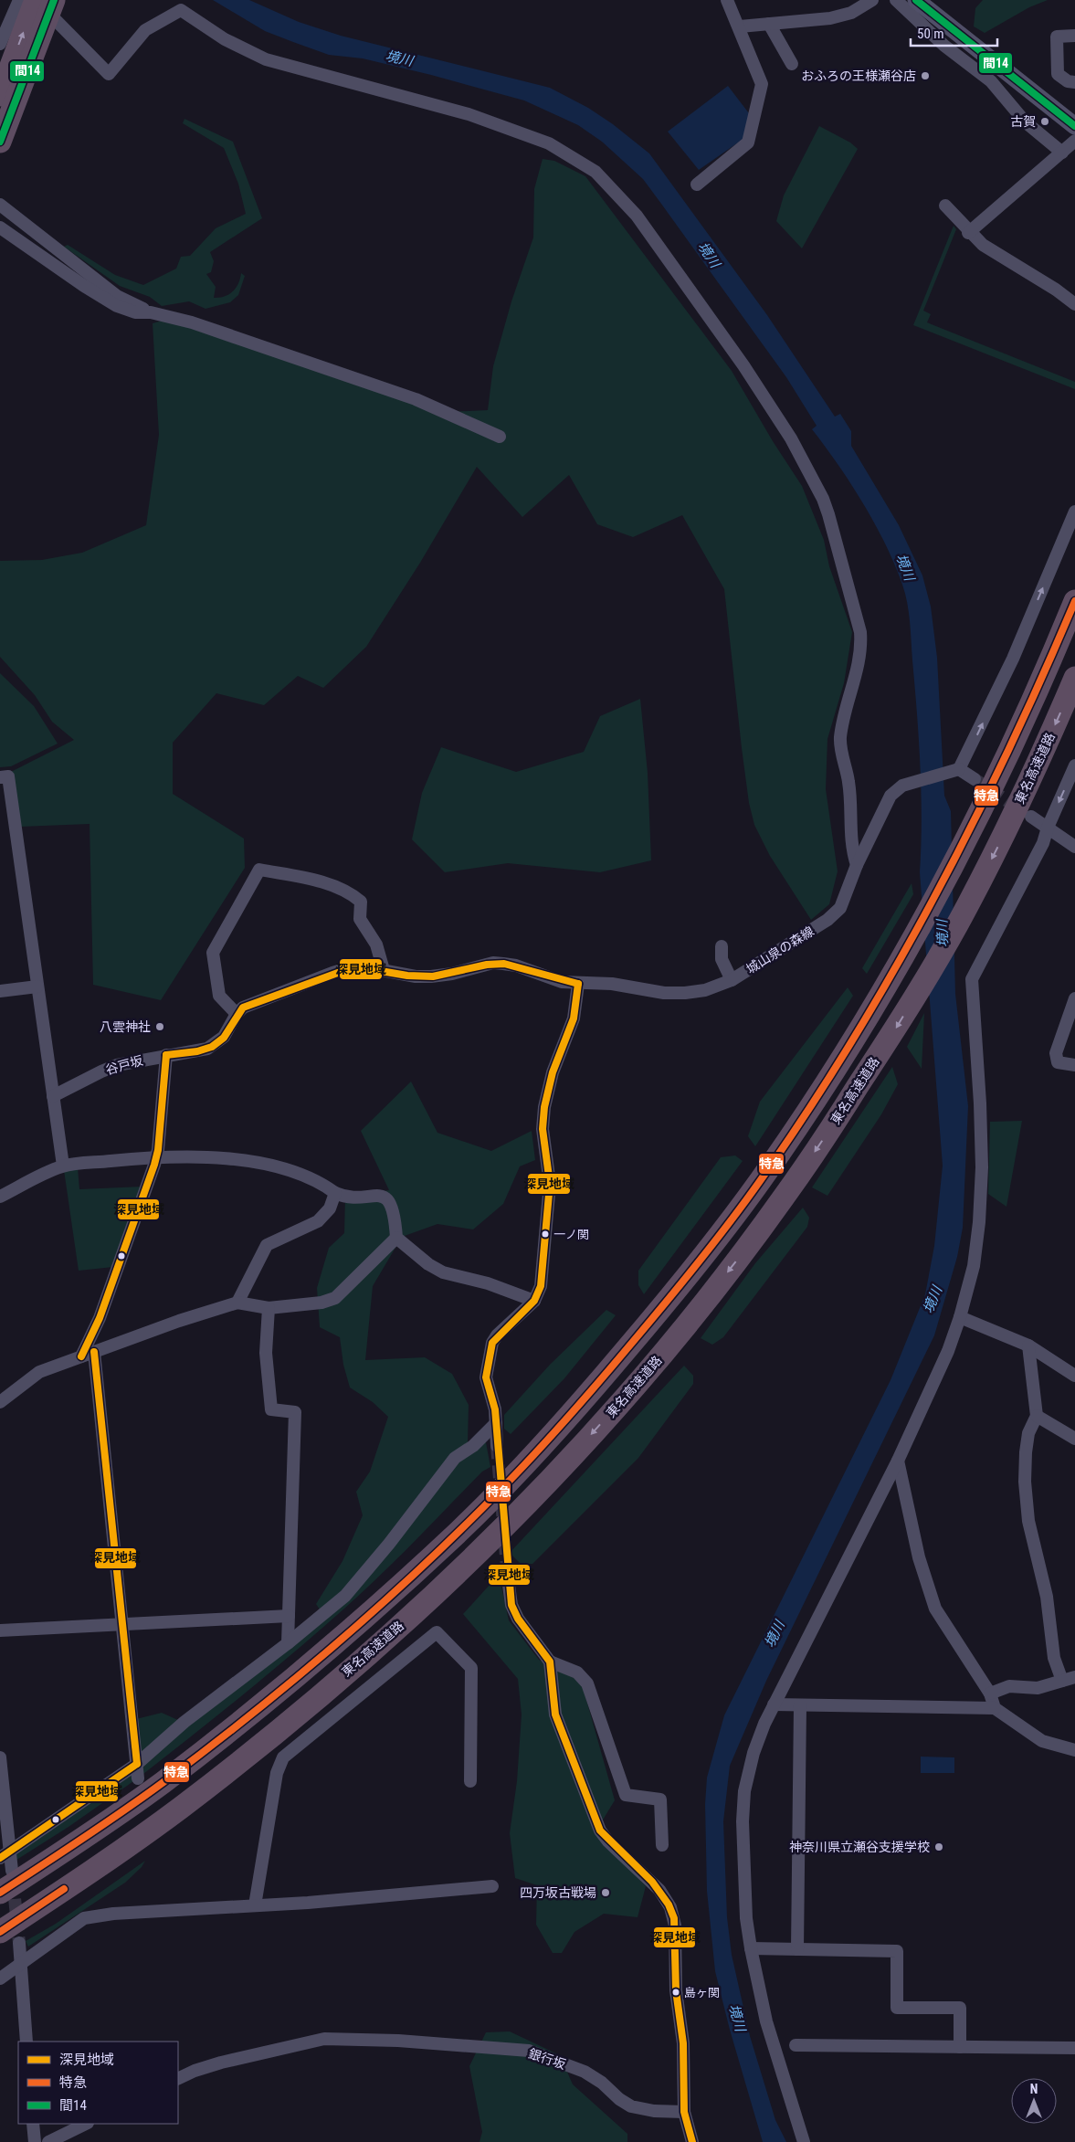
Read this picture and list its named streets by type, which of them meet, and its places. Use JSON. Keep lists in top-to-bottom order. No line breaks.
{"streets":{"highway":["東名高速道路"],"street":["城山泉の森線","谷戸坂","銀行坂"]},"water":["境川"],"places":["おふろの王様瀬谷店","古賀","八雲神社","一ノ関","神奈川県立瀬谷支援学校","四万坂古戦場","島ヶ関"],"lines":["transit line 間14","transit line 特急","transit line 深見地域"],"legend":["深見地域","特急","間14"],"scale_bar":"50 m","north":"top"}
